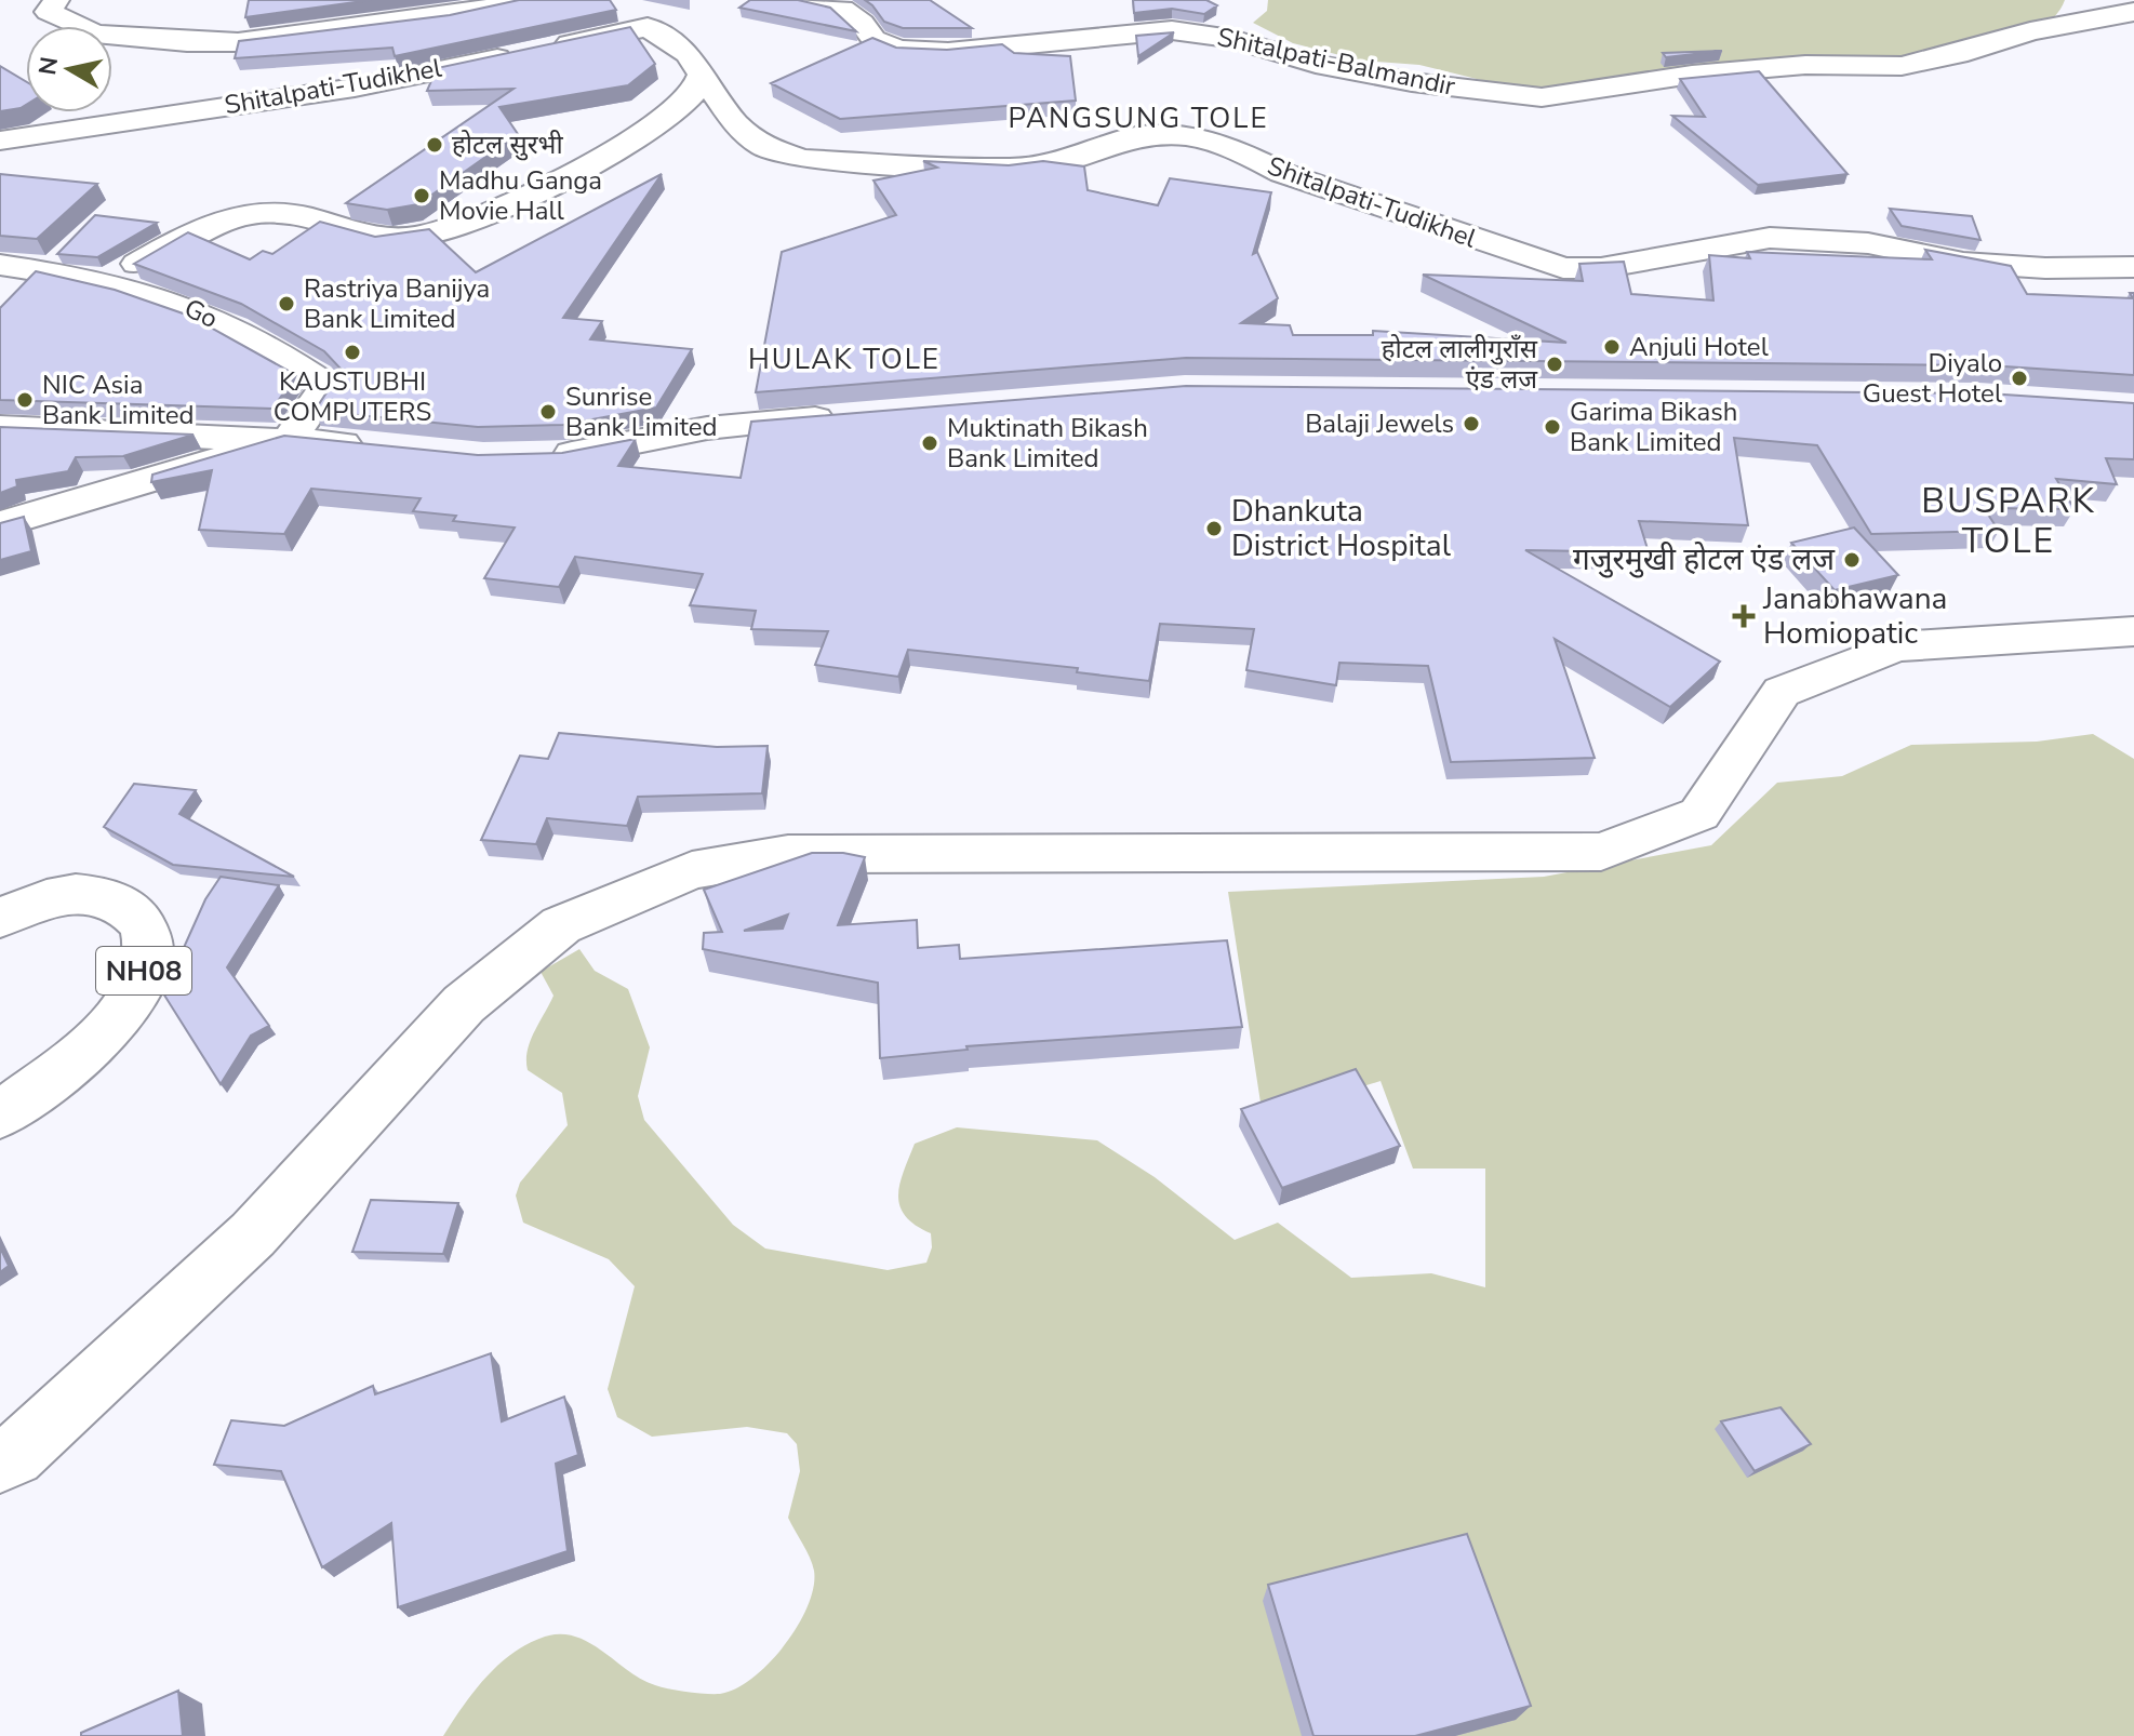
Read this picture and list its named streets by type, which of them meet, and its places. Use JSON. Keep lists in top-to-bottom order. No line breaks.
{"streets":{"street":["Shitalpati-Balmandir","Shitalpati-Tudikhel","Go","NH08"]},"districts":["PANGSUNG TOLE","HULAK TOLE","BUSPARK TOLE"],"places":{"other":["होटल सुरभी","Madhu Ganga Movie Hall","Rastriya Banijya Bank Limited","Anjuli Hotel","KAUSTUBHI COMPUTERS","होटल लालीगुराँस एंड लज","Diyalo Guest Hotel","NIC Asia Bank Limited","Sunrise Bank Limited","Balaji Jewels","Garima Bikash Bank Limited","Muktinath Bikash Bank Limited","Dhankuta District Hospital","गजुरमुखी होटल एंड लज"],"health":["Janabhawana Homiopatic"]},"north":"left"}
